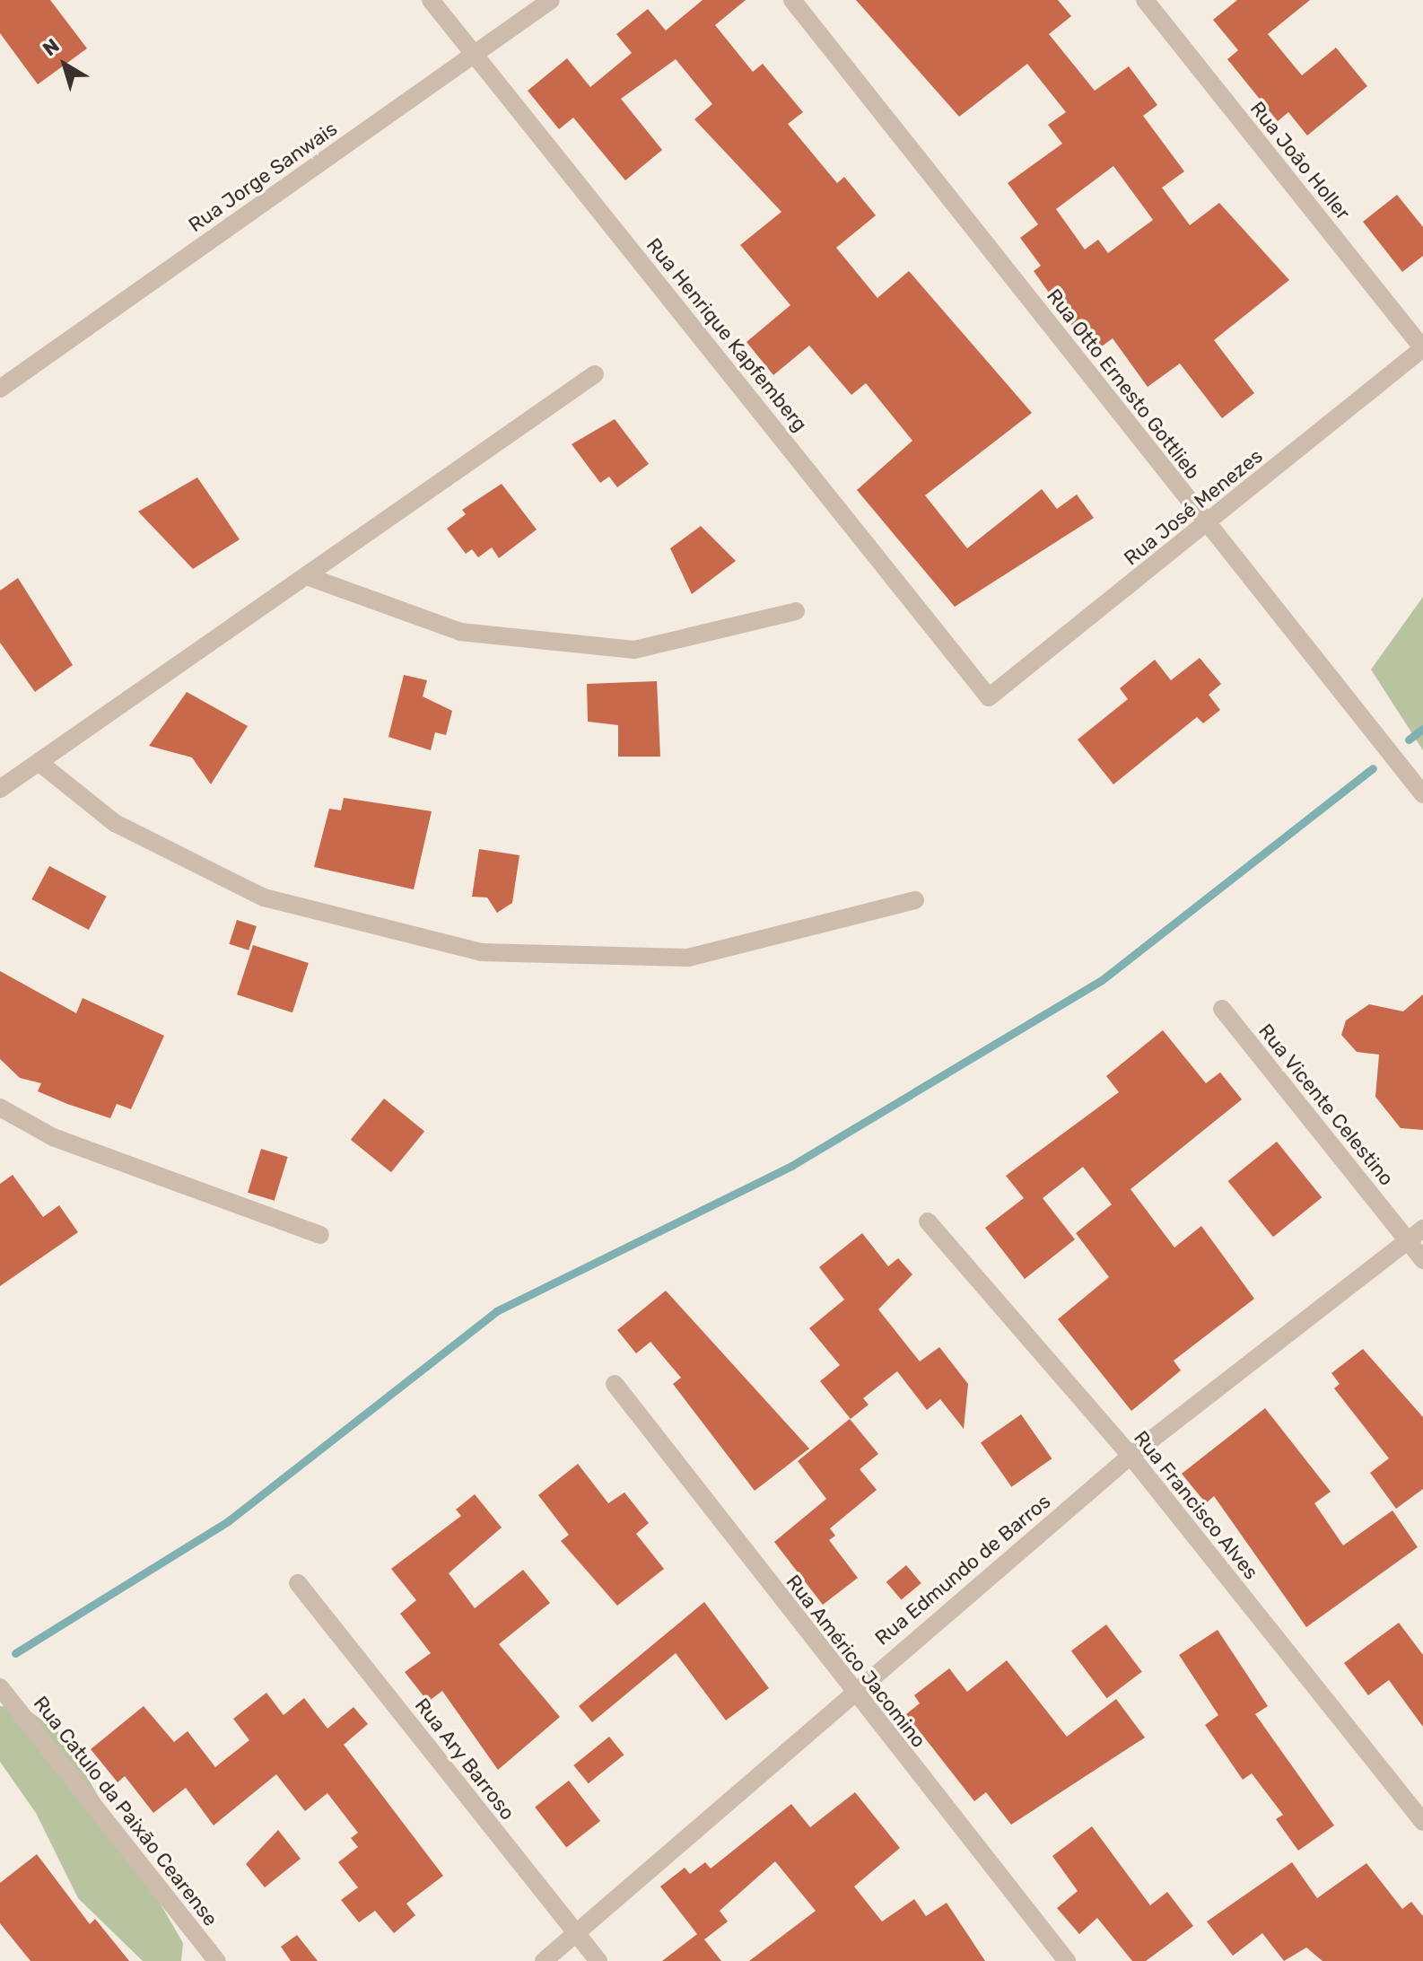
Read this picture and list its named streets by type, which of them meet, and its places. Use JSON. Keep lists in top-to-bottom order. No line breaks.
{"streets":{"street":["Rua João Holler","Rua Jorge Sanwais","Rua Henrique Kapfemberg","Rua Otto Ernesto Gottlieb","Rua José Menezes","Rua Vicente Celestino","Rua Francisco Alves","Rua Edmundo de Barros","Rua Américo Jacomino","Rua Ary Barroso","Rua Catulo da Paixão Cearense"]},"crossings":[["Rua João Holler","Rua José Menezes"],["Rua Jorge Sanwais","Rua Henrique Kapfemberg"],["Rua Henrique Kapfemberg","Rua José Menezes"],["Rua Otto Ernesto Gottlieb","Rua José Menezes"],["Rua Vicente Celestino","Rua Edmundo de Barros"],["Rua Francisco Alves","Rua Edmundo de Barros"],["Rua Edmundo de Barros","Rua Américo Jacomino"],["Rua Edmundo de Barros","Rua Ary Barroso"]],"north":"top left"}
